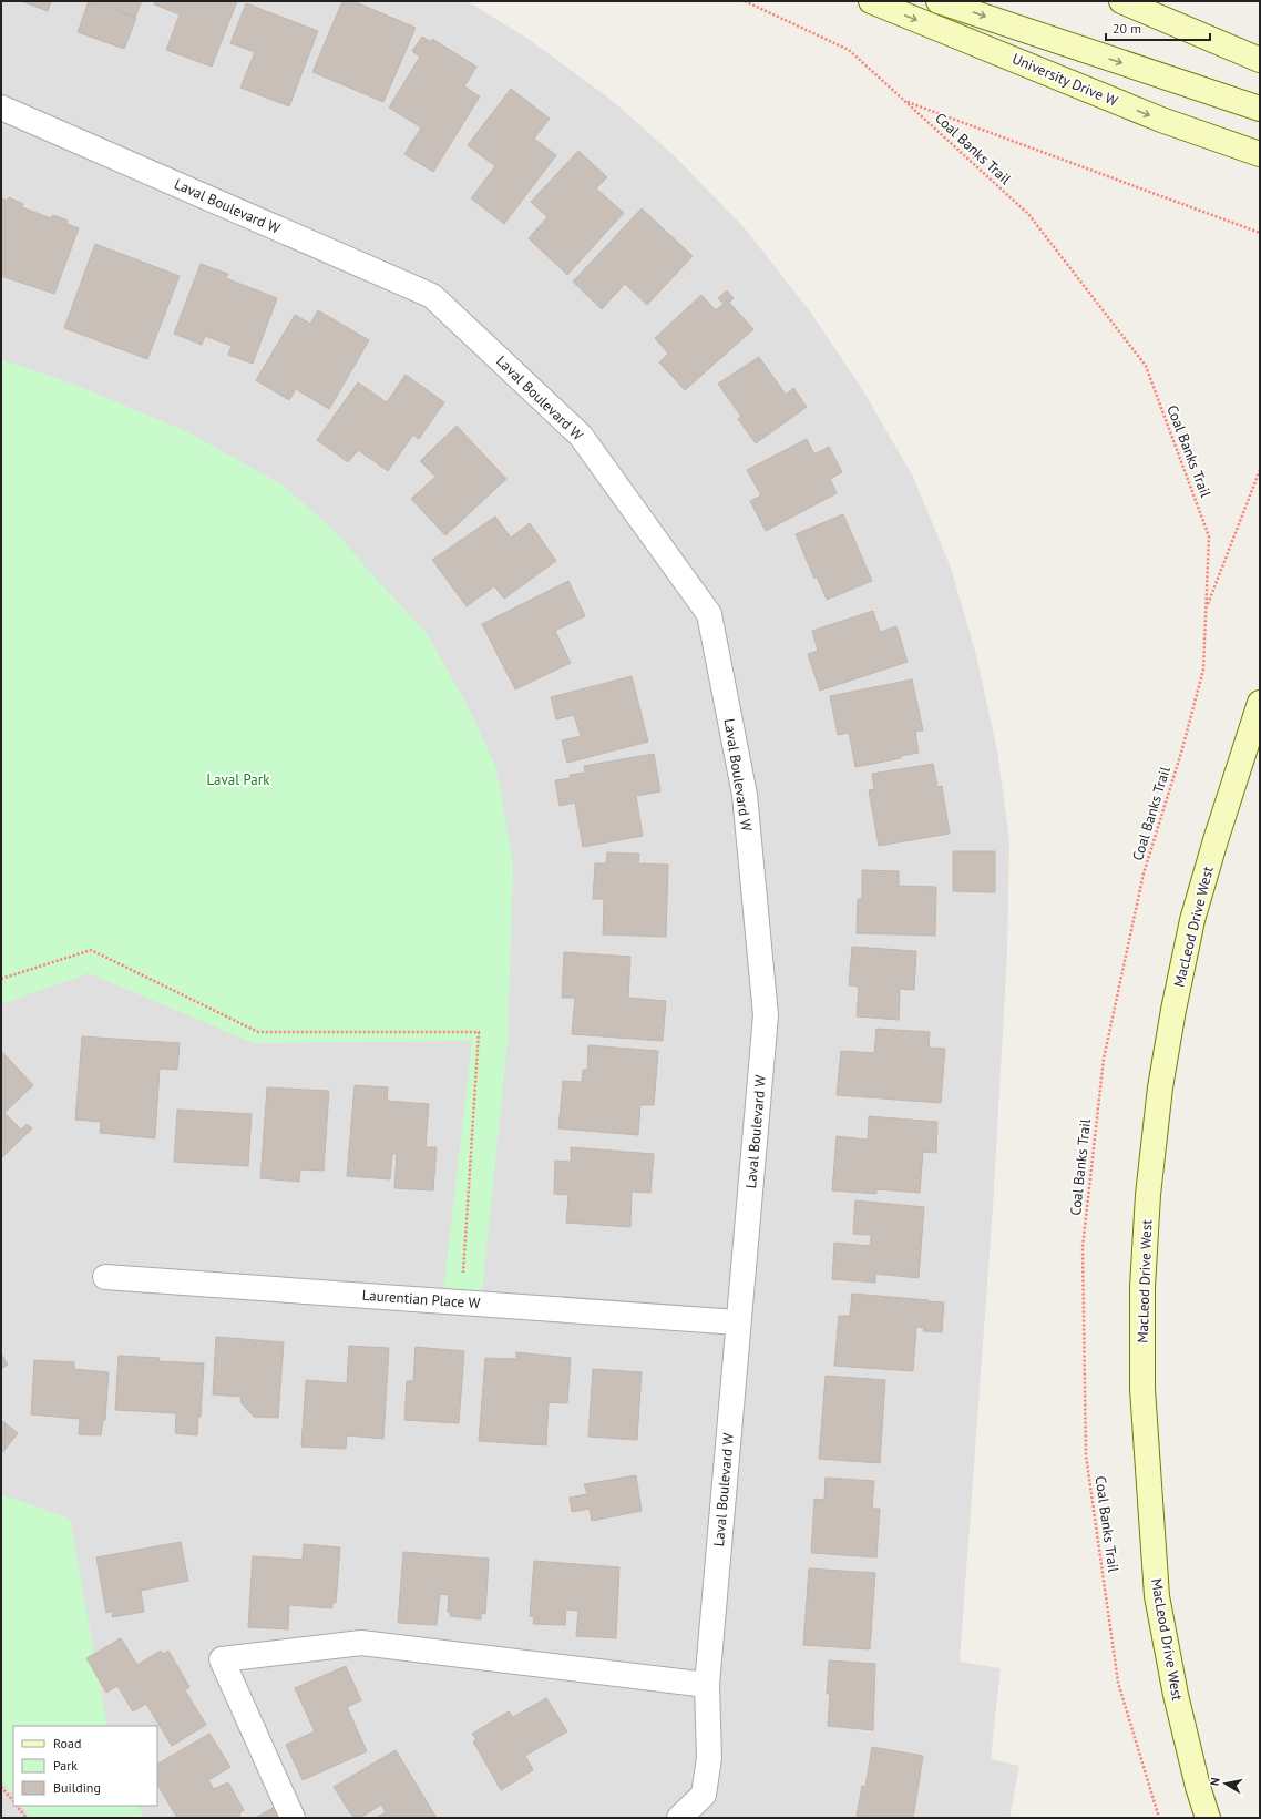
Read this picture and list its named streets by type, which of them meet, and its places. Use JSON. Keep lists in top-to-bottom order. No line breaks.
{"streets":{"main road":["University Drive W","MacLeod Drive West"],"street":["Laval Boulevard W","Laurentian Place W"],"path":["Coal Banks Trail"]},"crossings":[["Laval Boulevard W","Laurentian Place W"]],"parks":["Laval Park"],"legend":["Road","Park","Building"],"scale_bar":"20 m","north":"left"}
